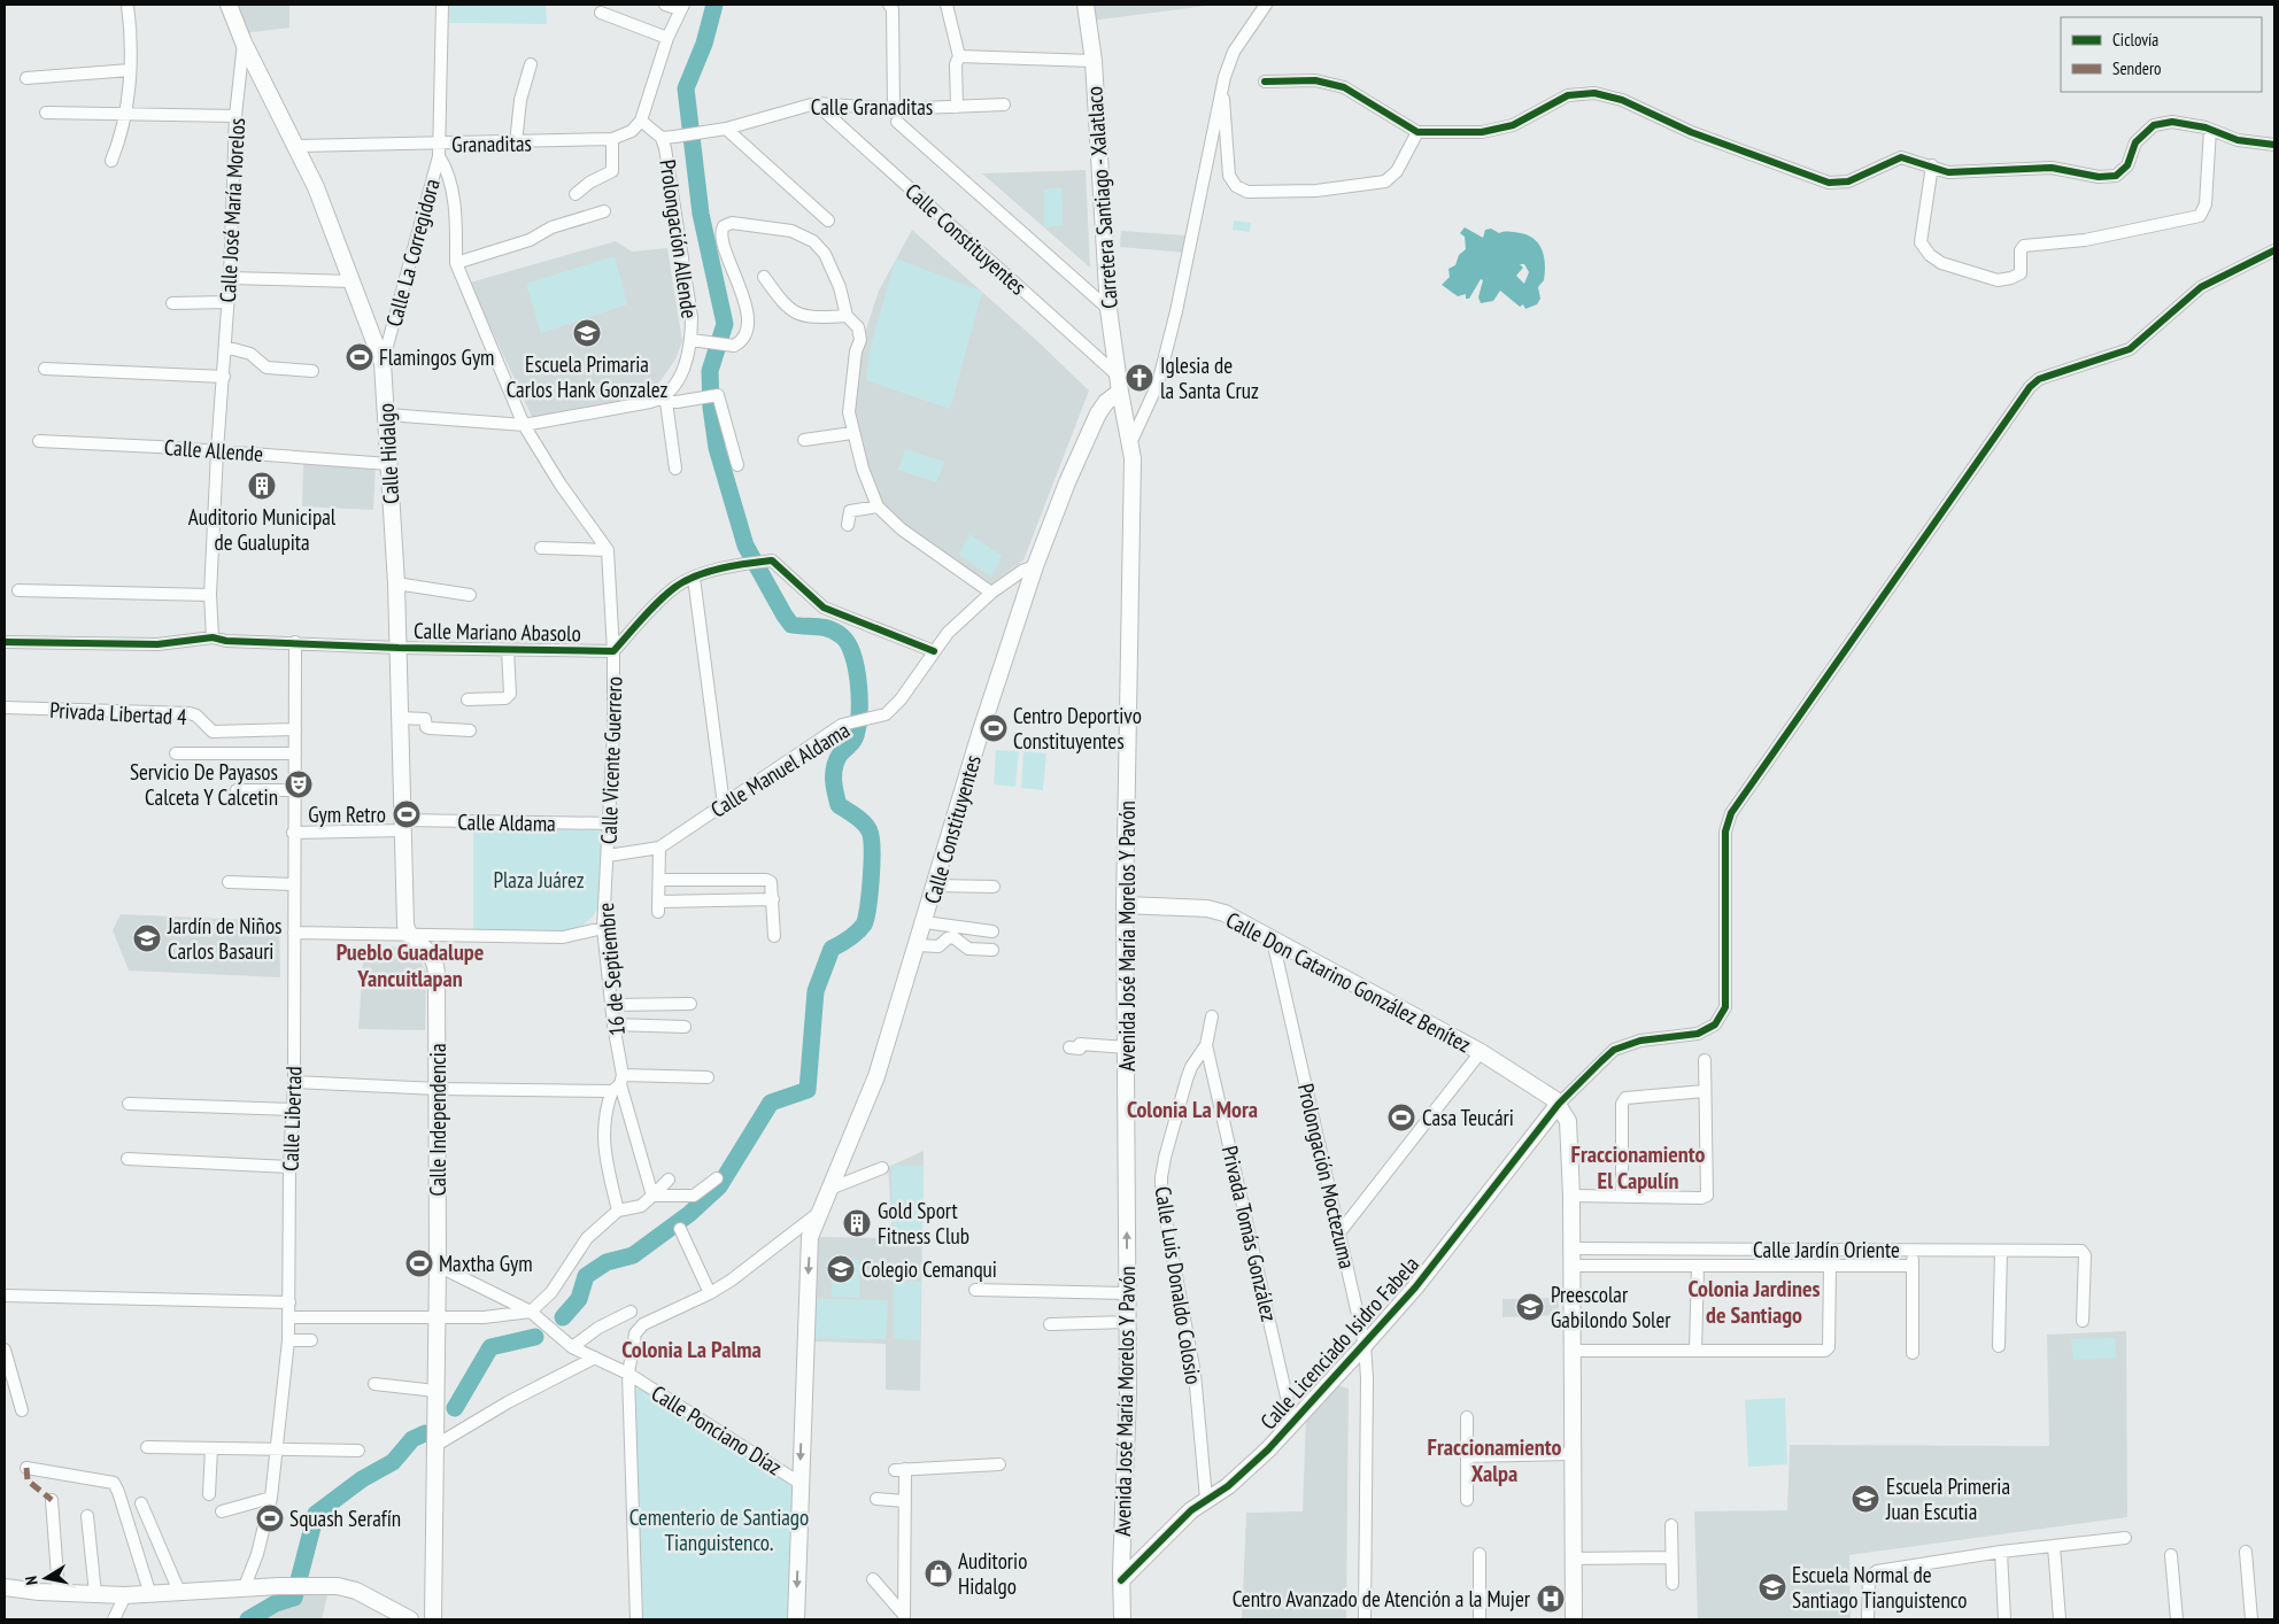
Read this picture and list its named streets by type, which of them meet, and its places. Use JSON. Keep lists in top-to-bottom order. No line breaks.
{"streets":{"main road":["Carretera Santiago - Xalatlaco","Calle Constituyentes","Calle Hidalgo","Avenida José María Morelos Y Pavón","Calle Don Catarino González Benítez","Calle Independencia","Calle Licenciado Isidro Fabela"],"street":["Calle Granaditas","Granaditas","Calle José María Morelos","Prolongación Allende","Calle La Corregidora","Calle Allende","Calle Mariano Abasolo","Privada Libertad 4","Calle Vicente Guerrero","Calle Manuel Aldama","Calle Aldama","16 de Septiembre","Calle Libertad","Prolongación Moctezuma","Privada Tomás González","Calle Jardín Oriente","Calle Luis Donaldo Colosio","Calle Ponciano Díaz"]},"crossings":[["Calle Granaditas","Prolongación Allende"],["Calle Granaditas","Calle Constituyentes"],["Granaditas","Calle La Corregidora"],["Granaditas","Calle Hidalgo"],["Carretera Santiago - Xalatlaco","Calle Constituyentes"],["Carretera Santiago - Xalatlaco","Avenida José María Morelos Y Pavón"],["Calle José María Morelos","Calle Allende"],["Calle José María Morelos","Calle Hidalgo"],["Calle José María Morelos","Calle Mariano Abasolo"],["Calle Constituyentes","Calle Manuel Aldama"],["Calle Constituyentes","Avenida José María Morelos Y Pavón"],["Calle Constituyentes","Calle Ponciano Díaz"],["Calle La Corregidora","Calle Hidalgo"],["Calle Allende","Calle Hidalgo"],["Calle Hidalgo","Calle Mariano Abasolo"],["Calle Hidalgo","Calle Aldama"],["Calle Hidalgo","Calle Independencia"],["Calle Mariano Abasolo","Calle Vicente Guerrero"],["Calle Mariano Abasolo","Calle Libertad"],["Privada Libertad 4","Calle Libertad"],["Calle Vicente Guerrero","Calle Manuel Aldama"],["Calle Vicente Guerrero","Calle Aldama"],["Calle Vicente Guerrero","16 de Septiembre"],["Calle Manuel Aldama","16 de Septiembre"],["Avenida José María Morelos Y Pavón","Calle Don Catarino González Benítez"],["Avenida José María Morelos Y Pavón","Calle Licenciado Isidro Fabela"],["Calle Don Catarino González Benítez","Prolongación Moctezuma"],["Calle Don Catarino González Benítez","Calle Licenciado Isidro Fabela"],["Calle Independencia","Calle Ponciano Díaz"],["Prolongación Moctezuma","Calle Licenciado Isidro Fabela"],["Privada Tomás González","Calle Luis Donaldo Colosio"],["Privada Tomás González","Calle Licenciado Isidro Fabela"],["Calle Luis Donaldo Colosio","Calle Licenciado Isidro Fabela"]],"districts":["Pueblo Guadalupe Yancuitlapan","Colonia La Mora","Fraccionamiento El Capulín","Colonia Jardines de Santiago","Colonia La Palma","Fraccionamiento Xalpa"],"parks":["Plaza Juárez","Cementerio de Santiago Tianguistenco."],"places":{"school or university":["Escuela Primaria Carlos Hank Gonzalez","Jardín de Niños Carlos Basauri","Colegio Cemanqui","Preescolar Gabilondo Soler","Escuela Primeria Juan Escutia","Escuela Normal de Santiago Tianguistenco"],"sports":["Flamingos Gym","Centro Deportivo Constituyentes","Gym Retro","Casa Teucári","Maxtha Gym","Squash Serafín"],"church":["Iglesia de la Santa Cruz"],"building":["Auditorio Municipal de Gualupita","Gold Sport Fitness Club"],"theatre":["Servicio De Payasos Calceta Y Calcetin"],"shop":["Auditorio Hidalgo"],"hospital":["Centro Avanzado de Atención a la Mujer"]},"legend":["Ciclovía","Sendero"],"north":"left"}
